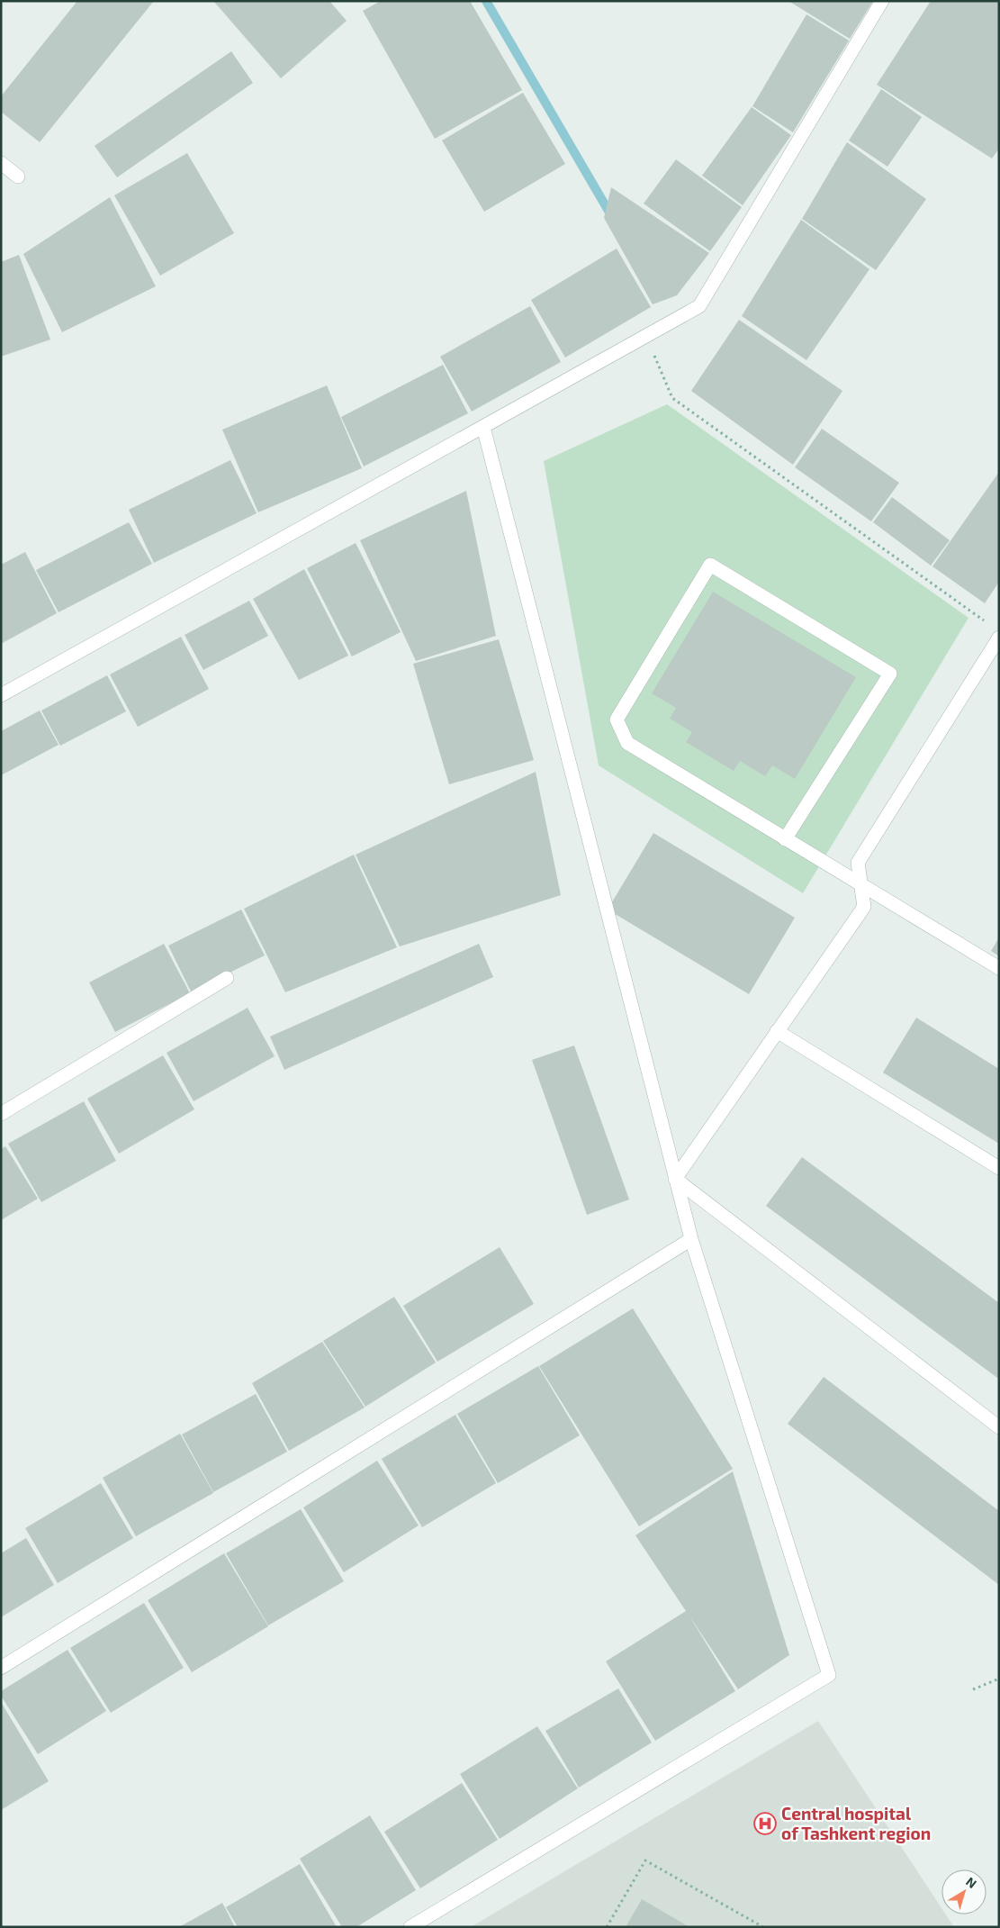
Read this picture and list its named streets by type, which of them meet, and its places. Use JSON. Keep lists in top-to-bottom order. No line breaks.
{"places":{"hospital":["Central hospital of Tashkent region"]},"north":"top right"}
